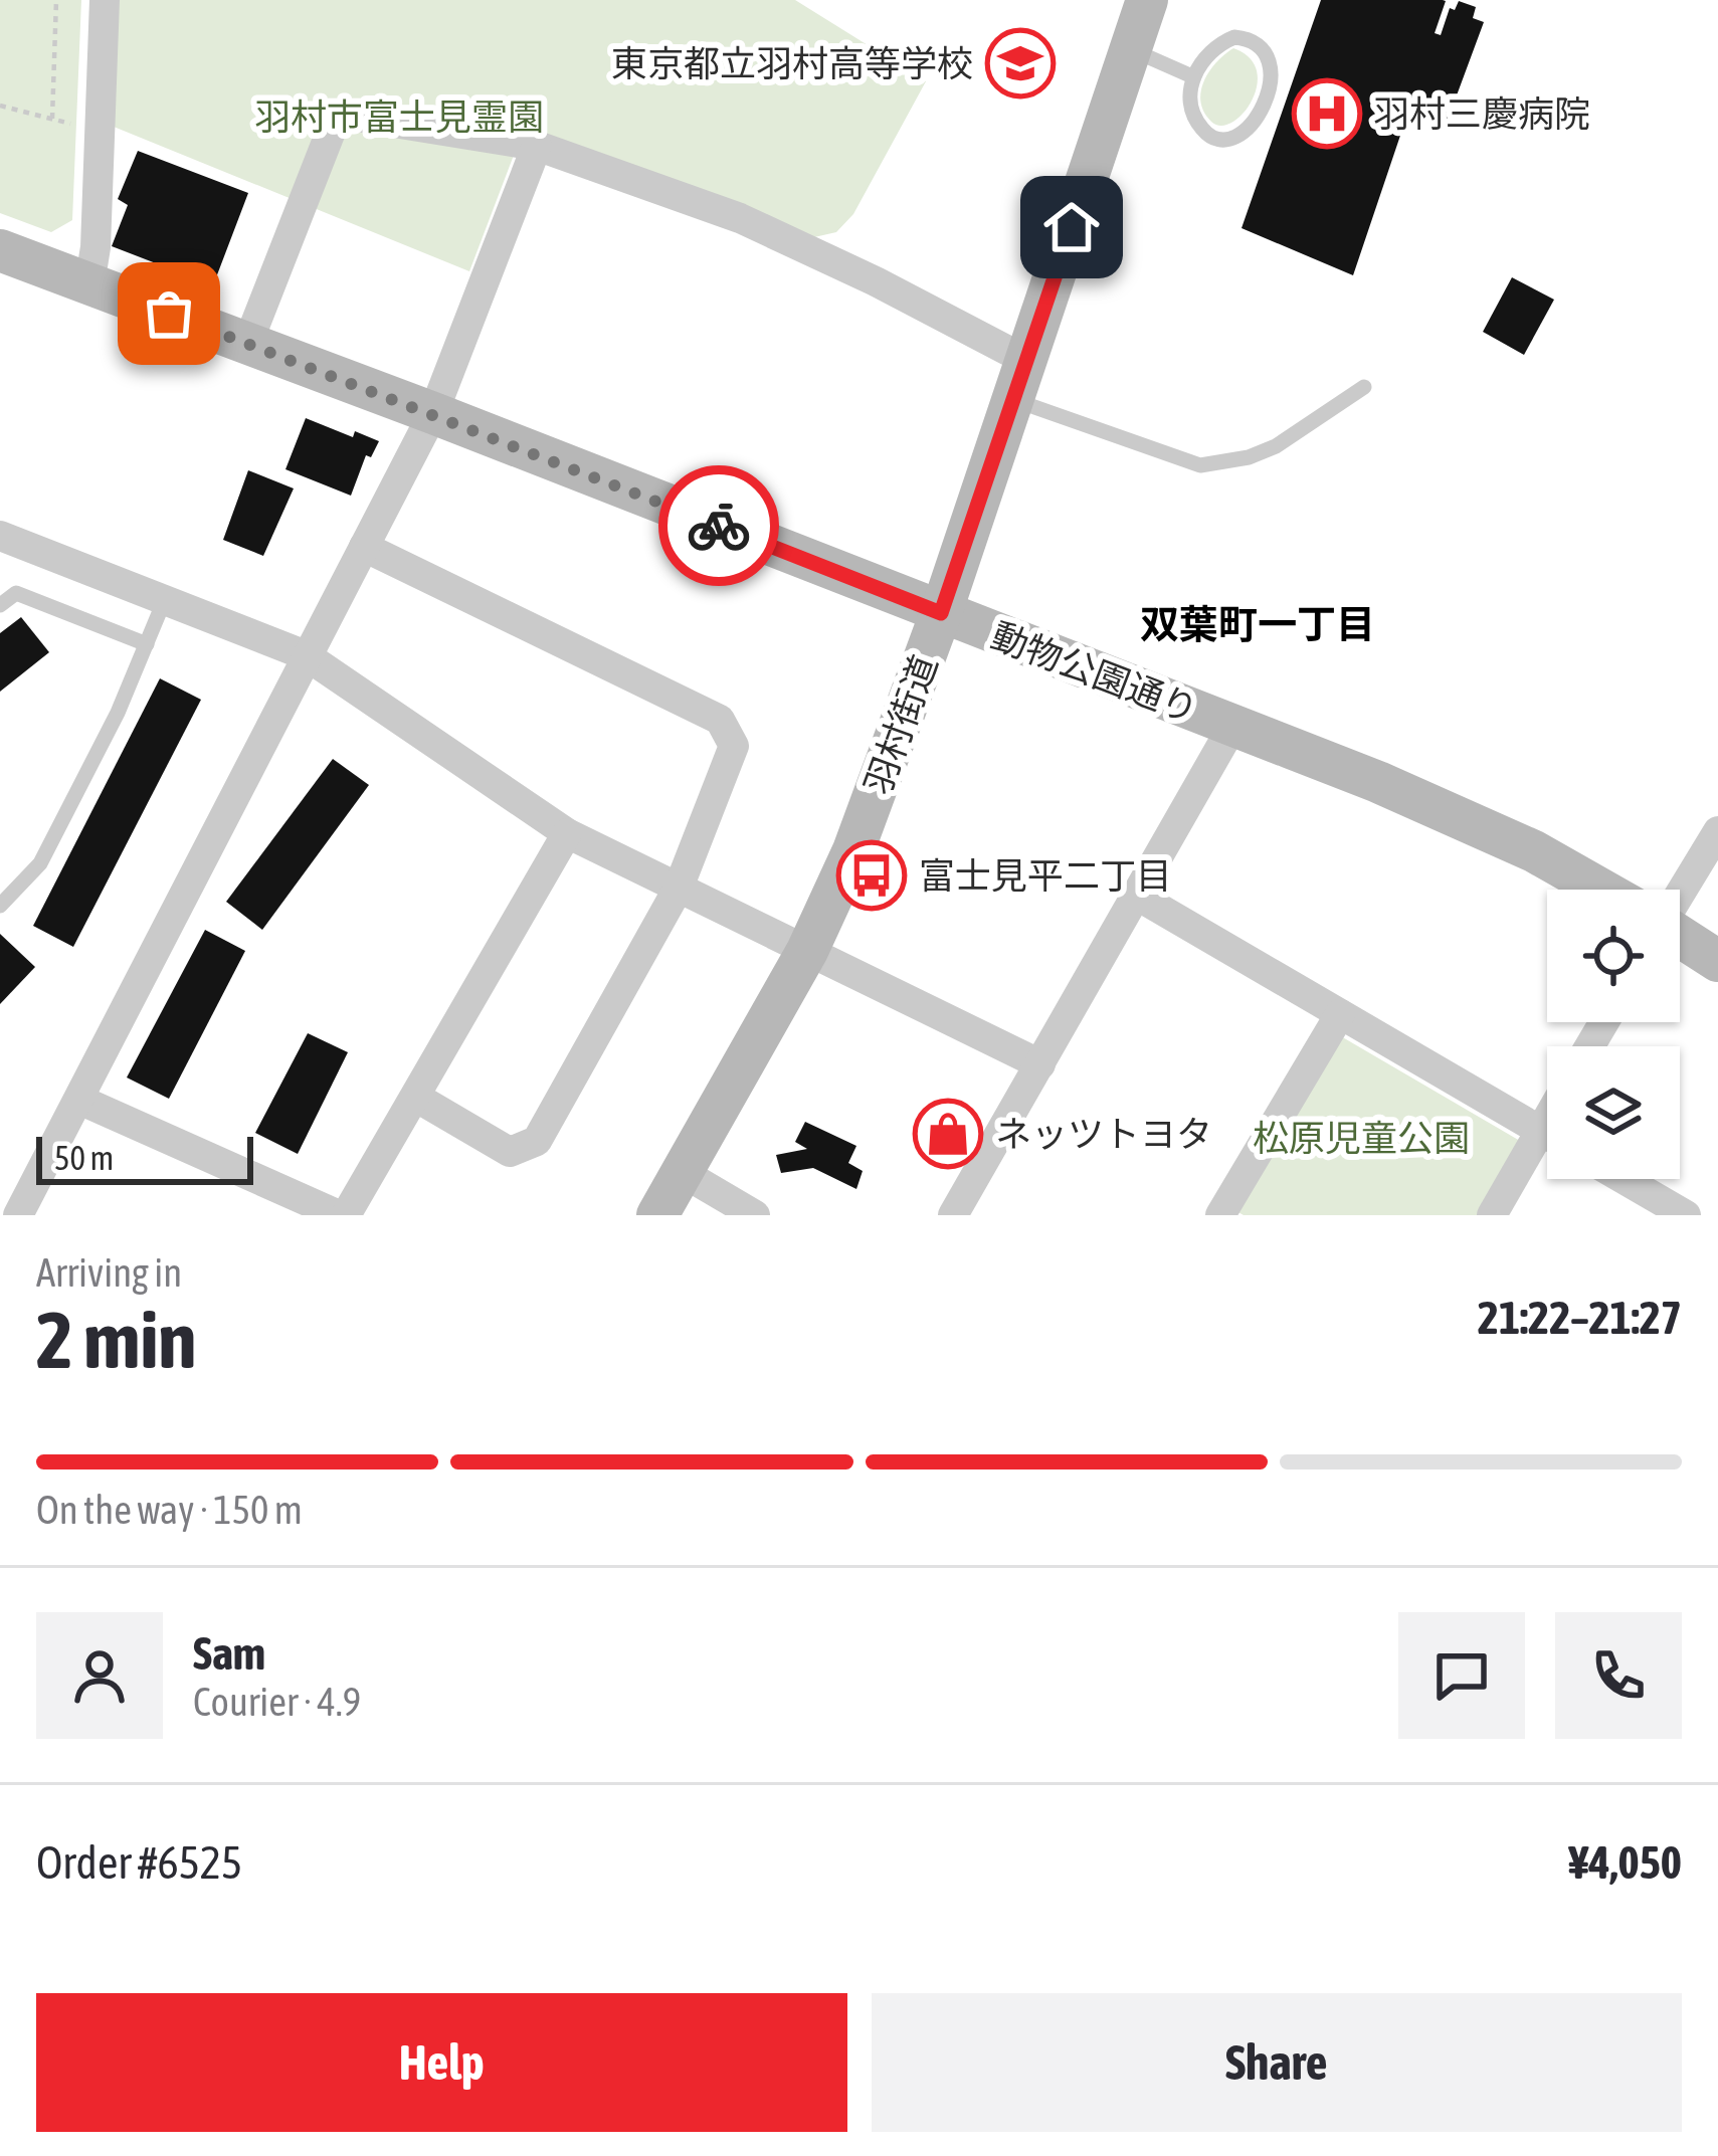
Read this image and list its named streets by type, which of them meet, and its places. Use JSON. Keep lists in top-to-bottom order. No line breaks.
{"streets":{"street":["動物公園通り","羽村街道"]},"crossings":[["動物公園通り","羽村街道"]],"districts":["双葉町一丁目"],"parks":["羽村市富士見霊園","松原児童公園"],"places":{"school or university":["東京都立羽村高等学校"],"hospital":["羽村三慶病院"],"bus stop":["富士見平二丁目"],"shop":["ネッツトヨタ"]},"scale_bar":"50 m","page":{"scale":"50 m","heading":["2 min","Arriving in","21:22–21:27"],"panel":["Sam","Courier · 4.9","Order #6525","¥4,050"],"bar":"On the way · 150 m","buttons":["Help","Share"]}}
